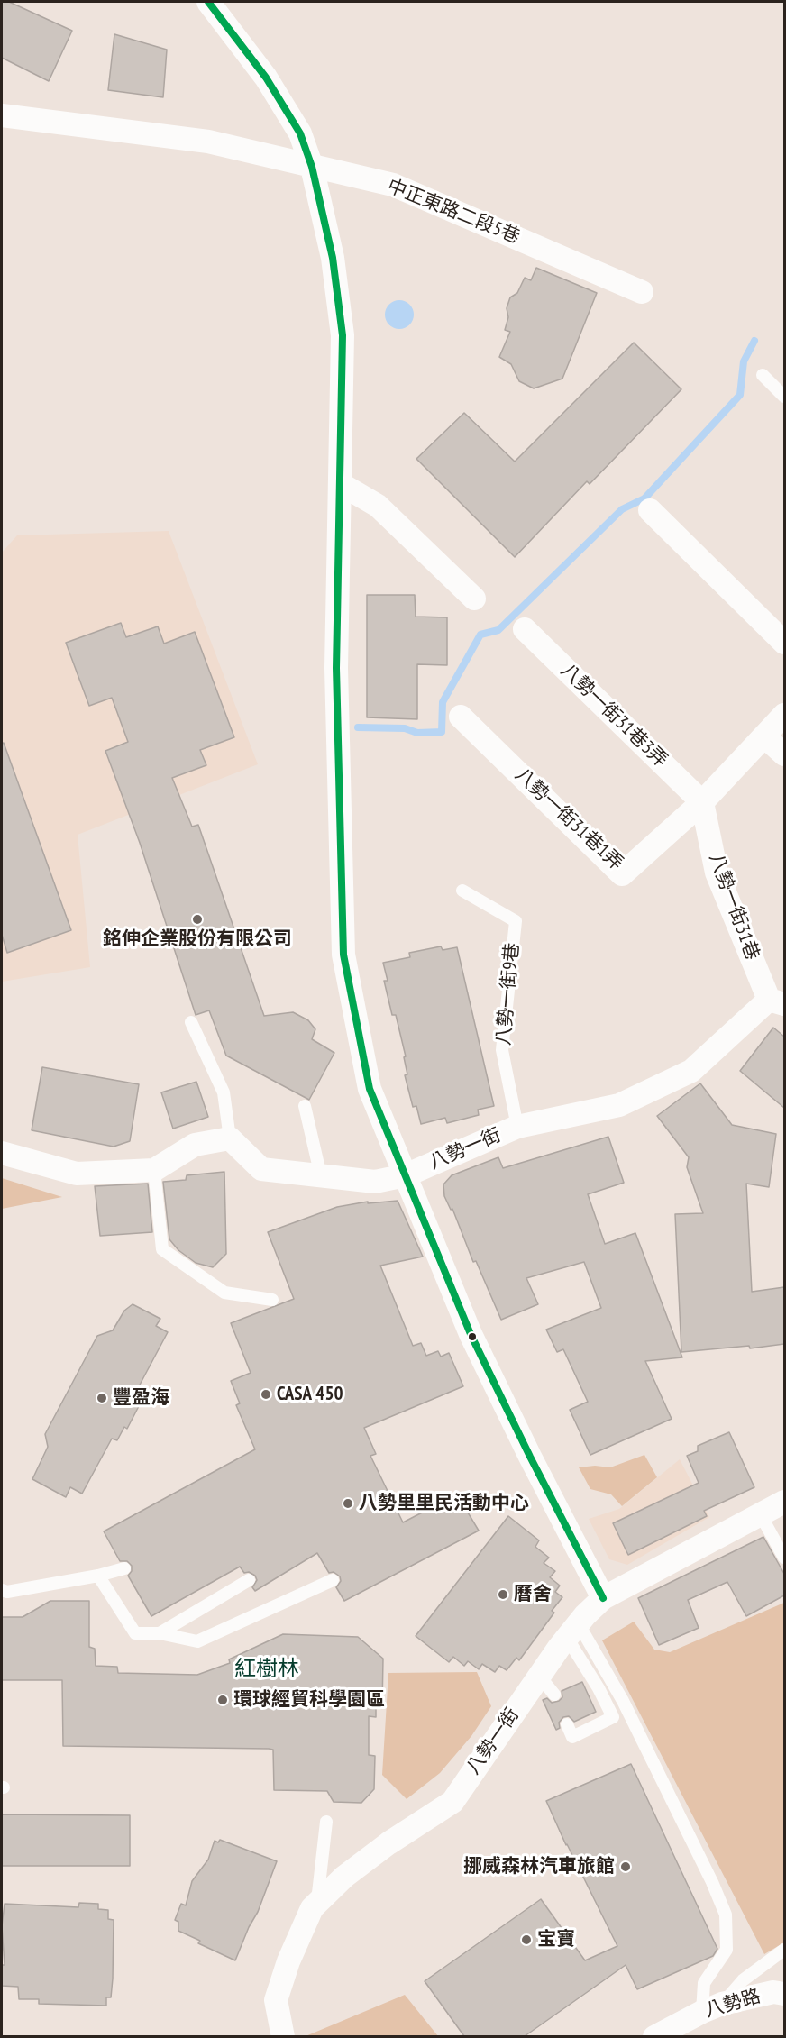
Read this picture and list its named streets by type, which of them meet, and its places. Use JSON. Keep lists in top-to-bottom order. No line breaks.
{"streets":{"street":["中正東路二段5巷","八勢一街31巷3弄","八勢一街31巷1弄","八勢一街31巷","八勢一街","八勢路"],"lane":["八勢一街9巷"]},"crossings":[["八勢一街31巷3弄","八勢一街31巷1弄"],["八勢一街31巷3弄","八勢一街31巷"],["八勢一街31巷1弄","八勢一街31巷"],["八勢一街31巷","八勢一街"],["八勢一街9巷","八勢一街"]],"districts":["紅樹林"],"places":["銘伸企業股份有限公司","CASA 450","豐盈海","八勢里里民活動中心","曆舍","環球經貿科學園區","挪威森林汽車旅館","宝寶"]}
